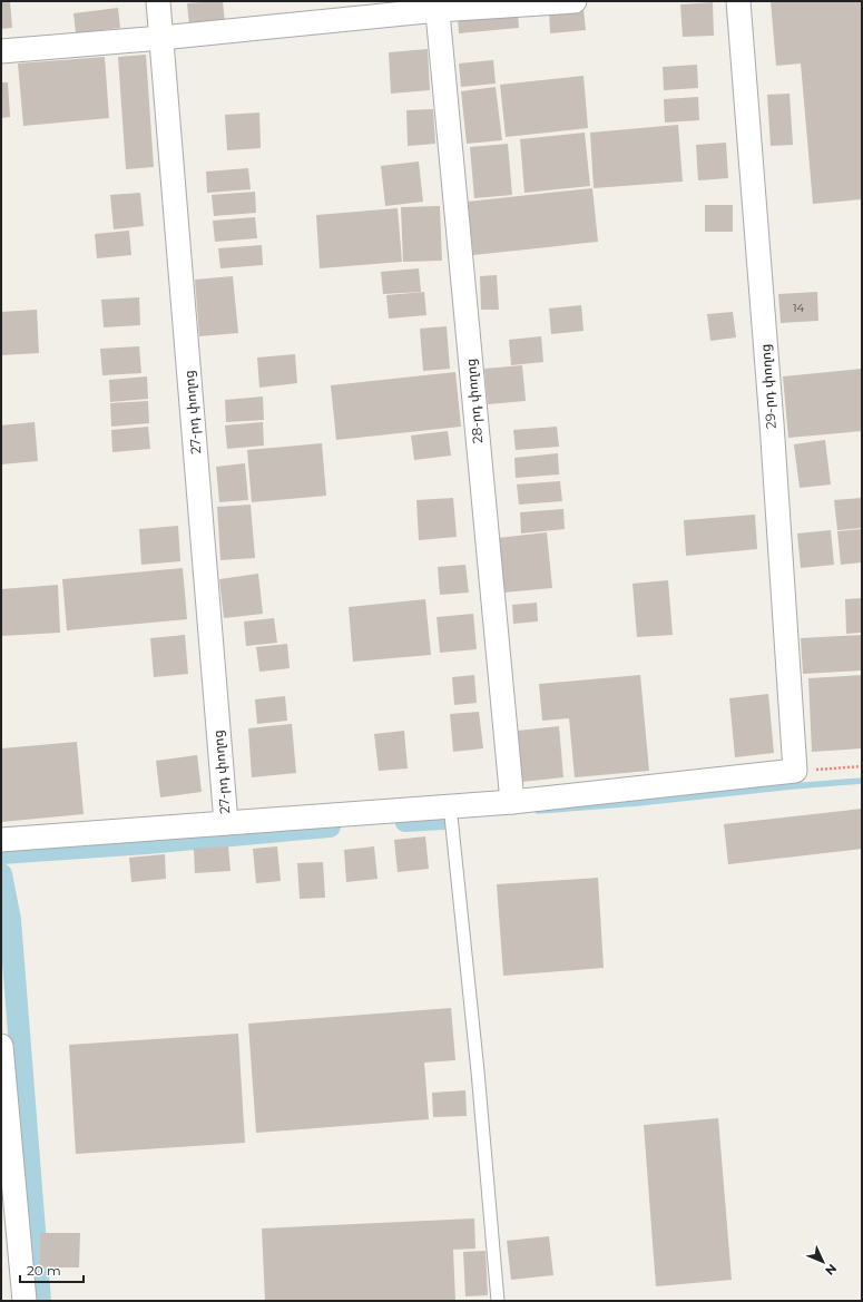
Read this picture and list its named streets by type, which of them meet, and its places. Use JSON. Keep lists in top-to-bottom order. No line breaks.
{"streets":{"street":["29-րդ փողոց","28-րդ փողոց","27-րդ փողոց"]},"house_numbers":["14"],"scale_bar":"20 m","north":"bottom right"}
